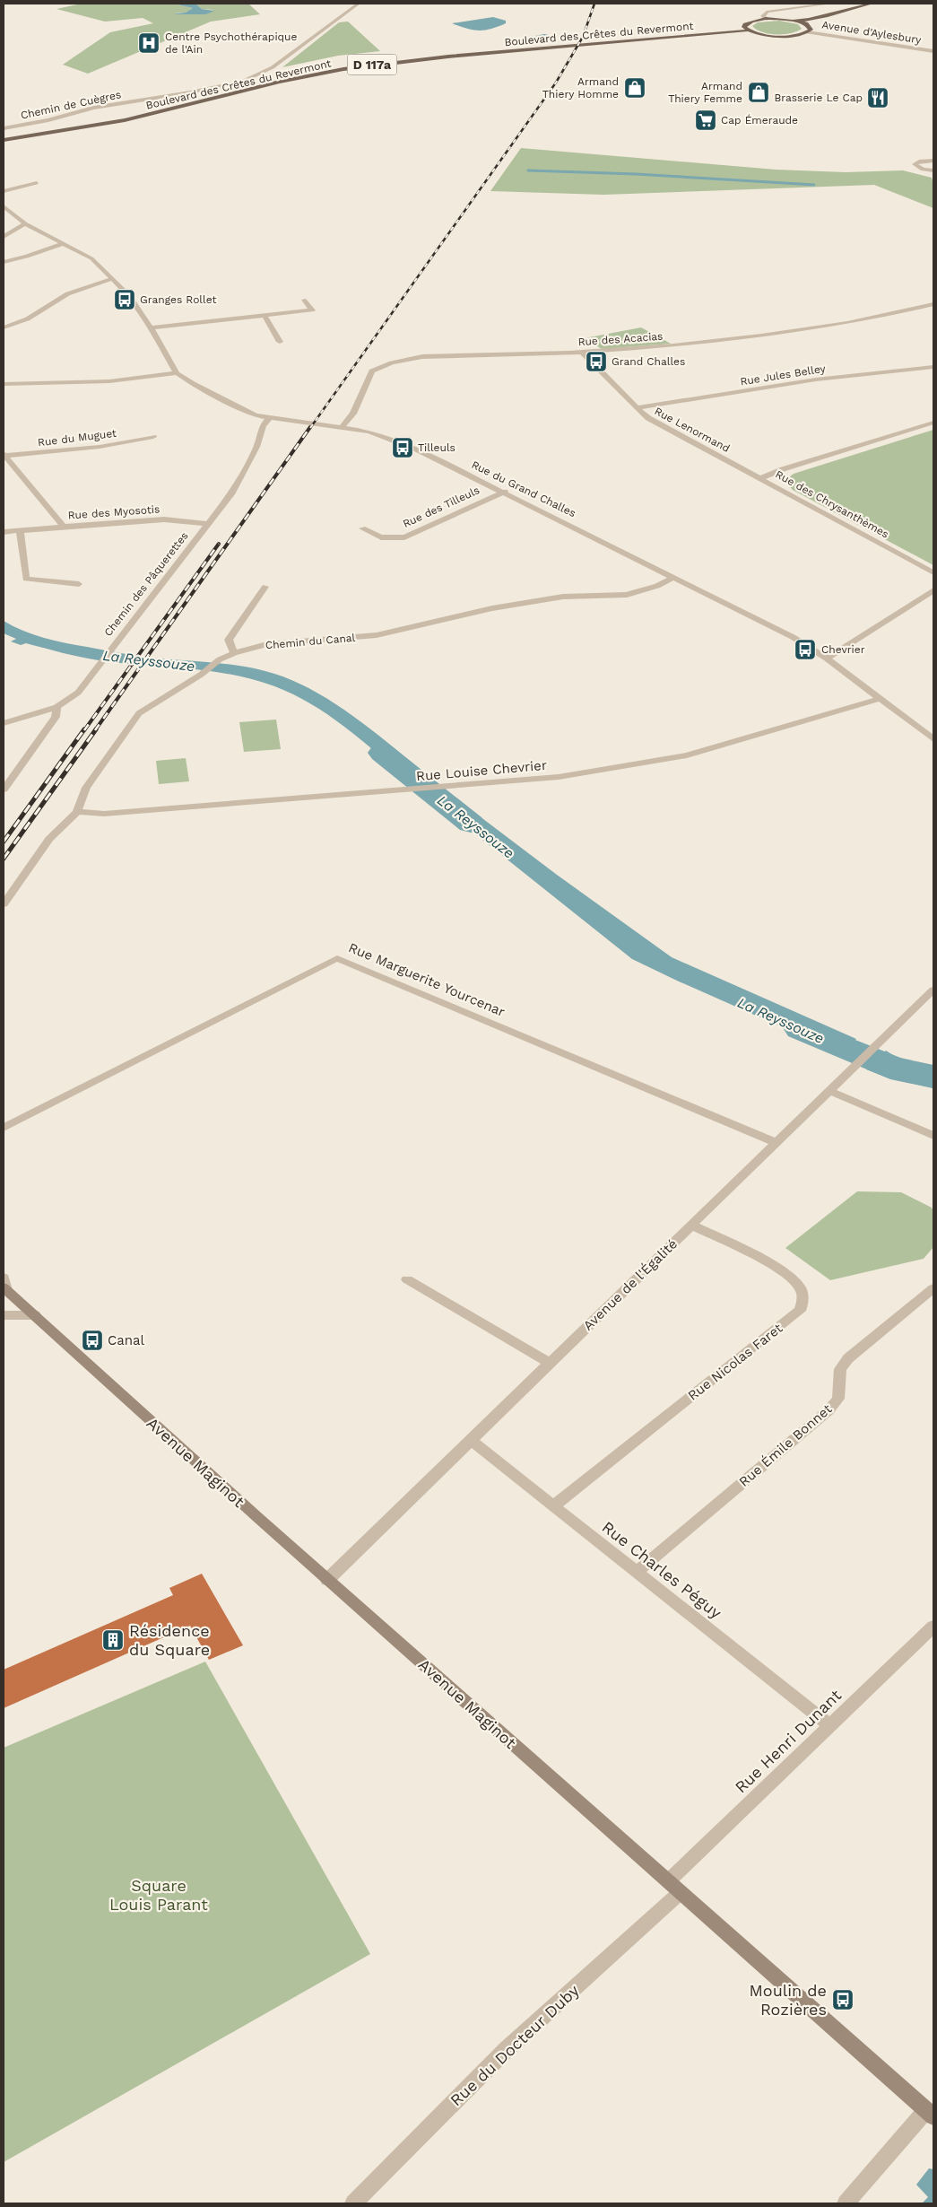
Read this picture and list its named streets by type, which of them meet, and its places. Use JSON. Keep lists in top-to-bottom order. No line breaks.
{"streets":{"main road":["Boulevard des Crêtes du Revermont","D 117a","Avenue Maginot"],"street":["Avenue d'Aylesbury","Chemin de Cuègres","Rue des Acacias","Rue Jules Belley","Rue Lenormand","Rue du Muguet","Rue du Grand Challes","Rue des Chrysanthèmes","Rue des Tilleuls","Rue des Myosotis","Chemin des Pâquerettes","Chemin du Canal","Rue Louise Chevrier","Rue Marguerite Yourcenar","Avenue de l'Égalité","Rue Nicolas Faret","Rue Émile Bonnet","Rue Charles Péguy","Rue Henri Dunant","Rue du Docteur Duby"]},"crossings":[["Avenue d'Aylesbury","Boulevard des Crêtes du Revermont"],["Rue des Acacias","Rue Lenormand"],["Rue des Acacias","Rue du Grand Challes"],["Rue Jules Belley","Rue Lenormand"],["Rue Lenormand","Rue des Chrysanthèmes"],["Rue du Muguet","Rue des Myosotis"],["Rue du Grand Challes","Rue des Tilleuls"],["Rue du Grand Challes","Chemin des Pâquerettes"],["Rue du Grand Challes","Chemin du Canal"],["Rue du Grand Challes","Rue Louise Chevrier"],["Rue des Myosotis","Chemin des Pâquerettes"],["Chemin du Canal","Rue Louise Chevrier"],["Rue Marguerite Yourcenar","Avenue de l'Égalité"],["Avenue de l'Égalité","Rue Nicolas Faret"],["Avenue de l'Égalité","Avenue Maginot"],["Avenue de l'Égalité","Rue Charles Péguy"],["Rue Nicolas Faret","Rue Charles Péguy"],["Rue Émile Bonnet","Rue Charles Péguy"],["Avenue Maginot","Rue Henri Dunant"],["Avenue Maginot","Rue du Docteur Duby"],["Rue Charles Péguy","Rue Henri Dunant"],["Rue Henri Dunant","Rue du Docteur Duby"]],"water":["La Reyssouze"],"parks":["Square Louis Parant"],"places":{"hospital":["Centre Psychothérapique de l'Ain"],"shop":["Armand Thiery Homme","Armand Thiery Femme"],"restaurant":["Brasserie Le Cap"],"supermarket":["Cap Émeraude"],"bus stop":["Granges Rollet","Grand Challes","Tilleuls","Chevrier","Canal","Moulin de Rozières"],"building":["Résidence du Square"]}}
